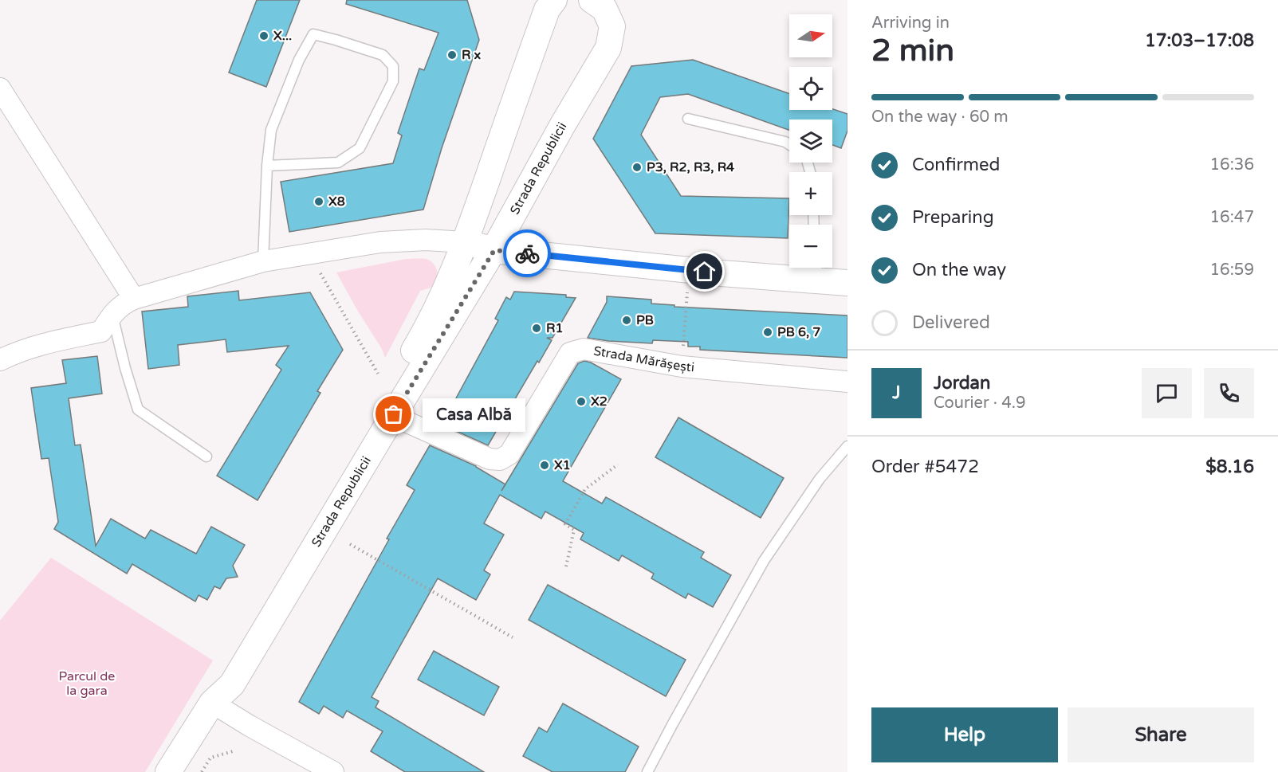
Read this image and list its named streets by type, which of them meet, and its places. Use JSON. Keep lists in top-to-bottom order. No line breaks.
{"streets":{"street":["Strada Republicii","Strada Mărășești"]},"crossings":[["Strada Republicii","Strada Mărășești"]],"parks":["Parcul de la gara"],"places":["X...","R x","P3, R2, R3, R4","X8","PB","R1","PB 6, 7","X2","Casa Albă","X1"],"north":"right","page":{"heading":["2 min","Arriving in","17:03–17:08"],"panel":["Jordan","Courier · 4.9","Order #5472","$8.16"],"map_buttons":["+","−"],"bar":"On the way · 60 m","list":[["Confirmed","16:36"],["Preparing","16:47"],["On the way","16:59"],"Delivered"],"round":"J","bubble":"Casa Albă","buttons":["Help","Share"]}}
